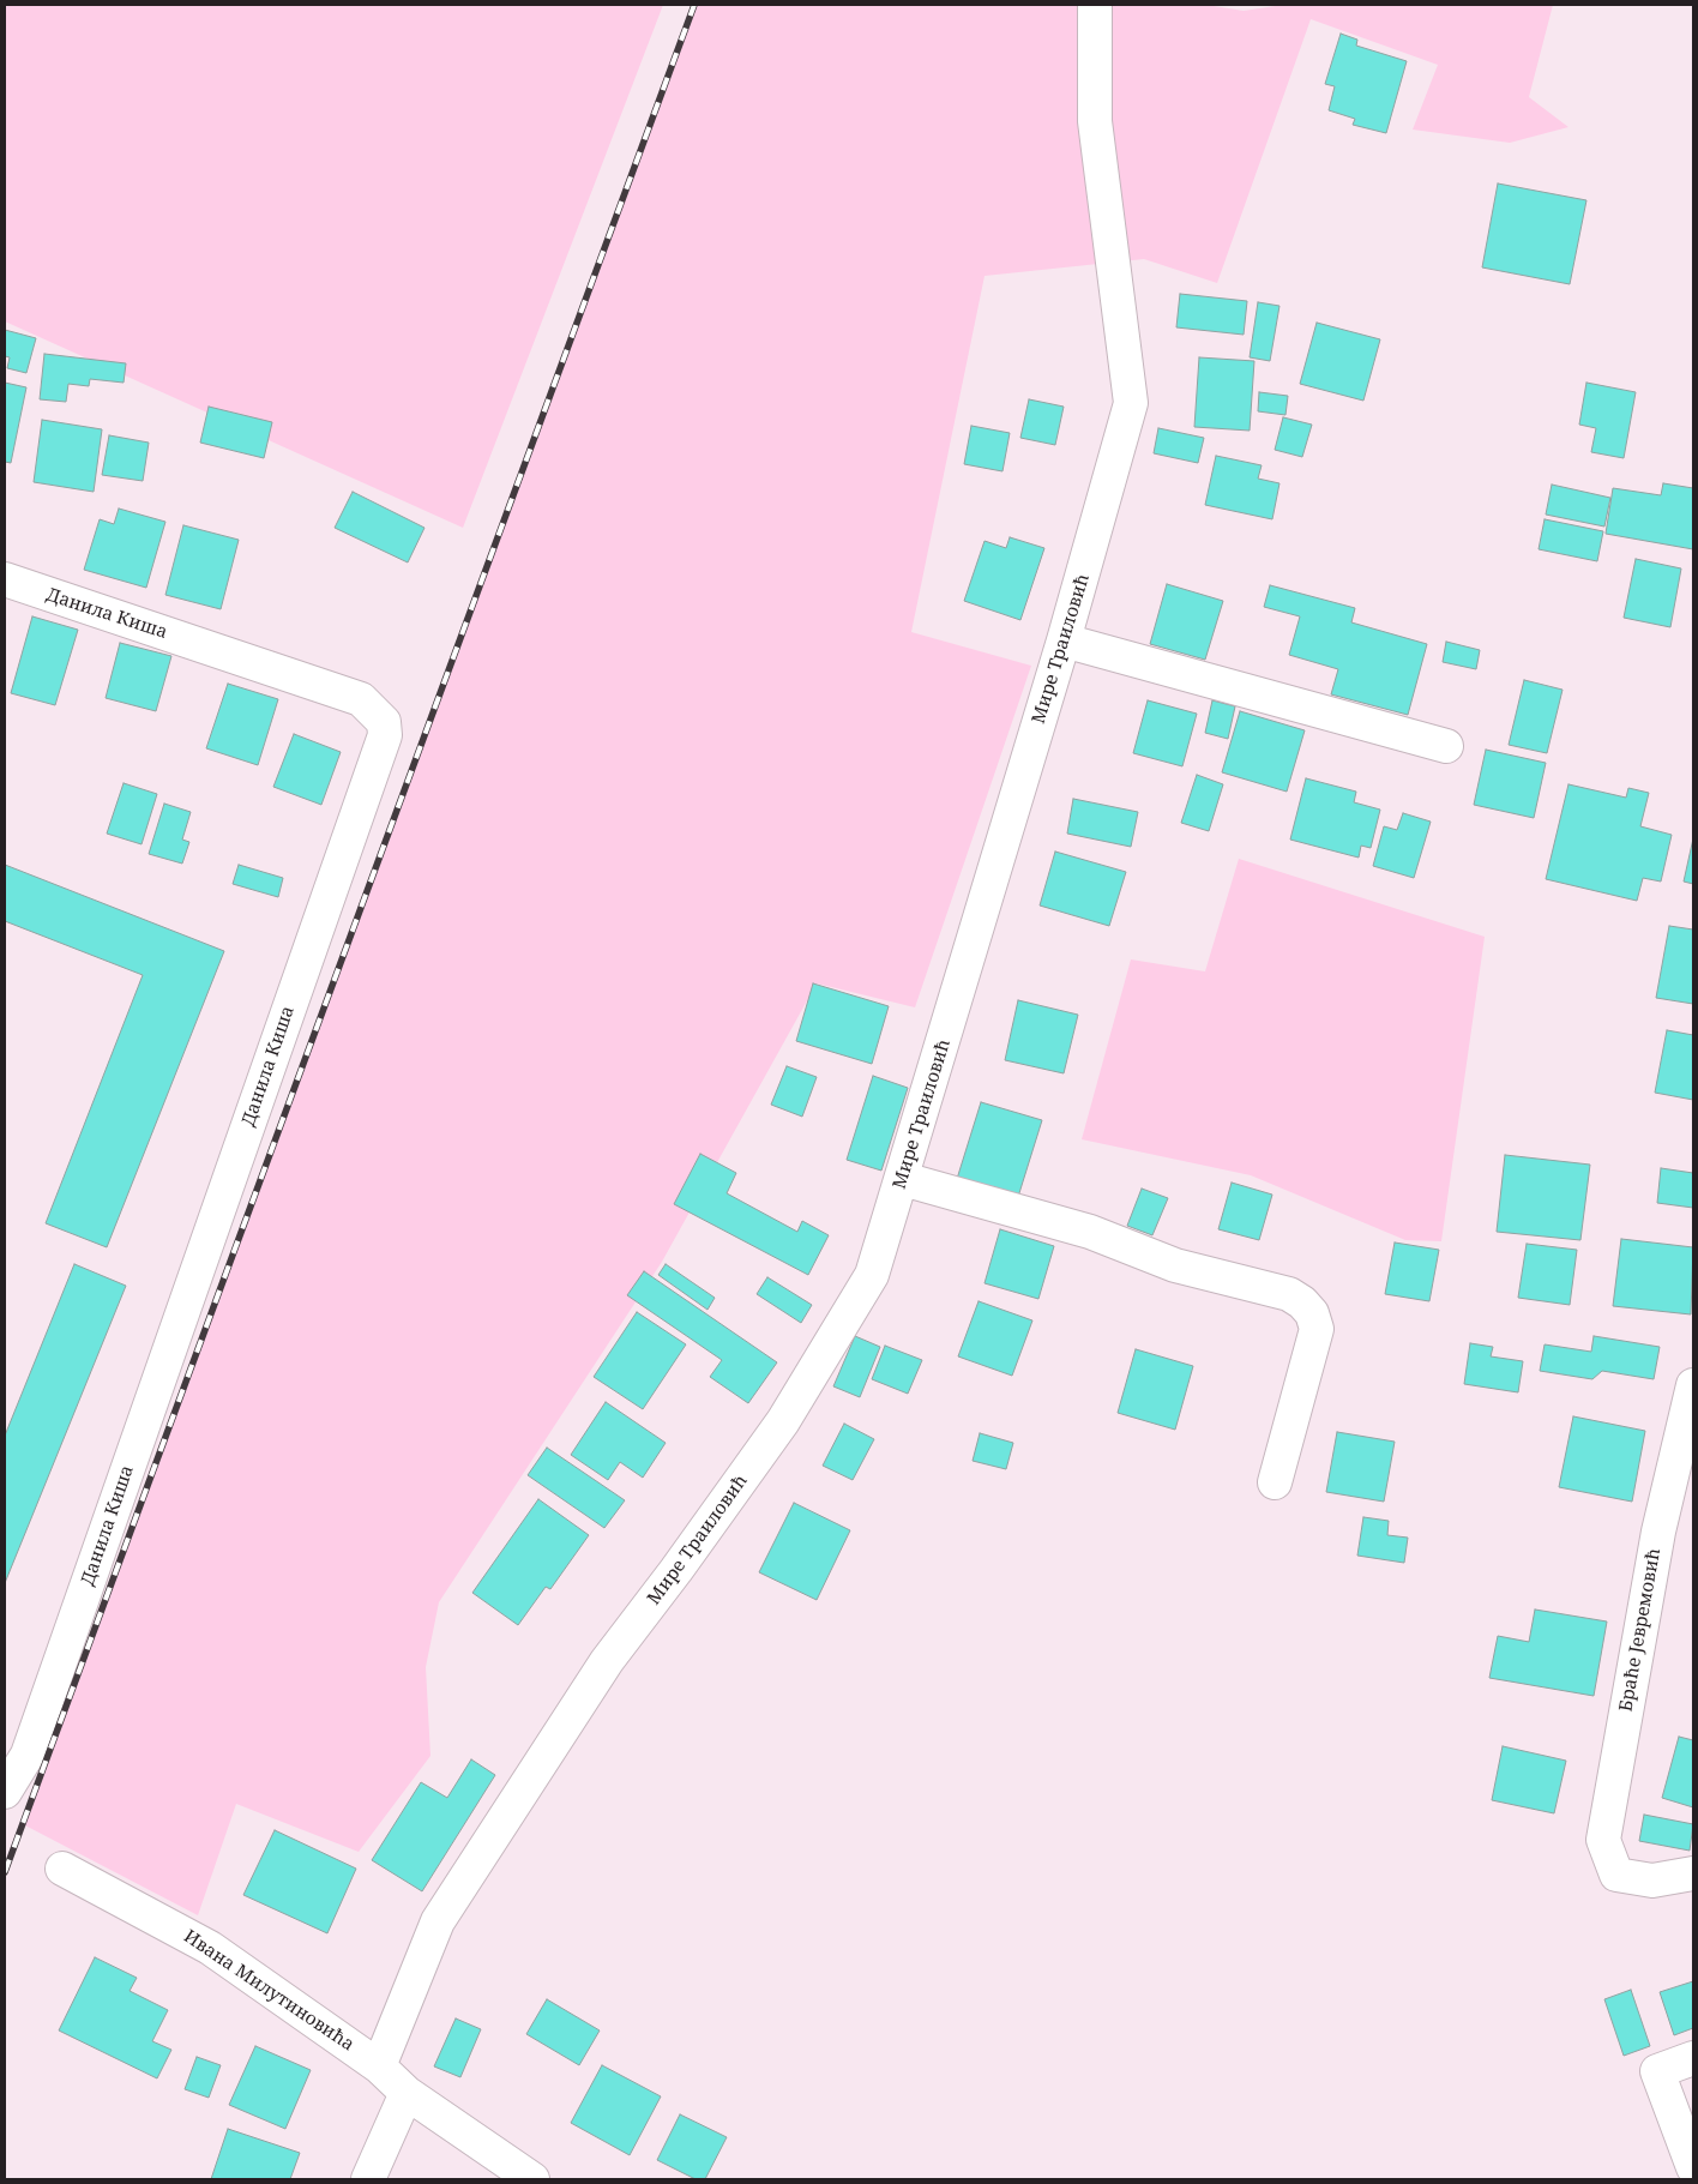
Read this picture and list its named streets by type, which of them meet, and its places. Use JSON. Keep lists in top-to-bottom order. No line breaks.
{"streets":{"street":["Данила Киша","Мире Траиловић","Браће Јевремовић","Ивана Милутиновића"]},"crossings":[["Мире Траиловић","Ивана Милутиновића"]]}
